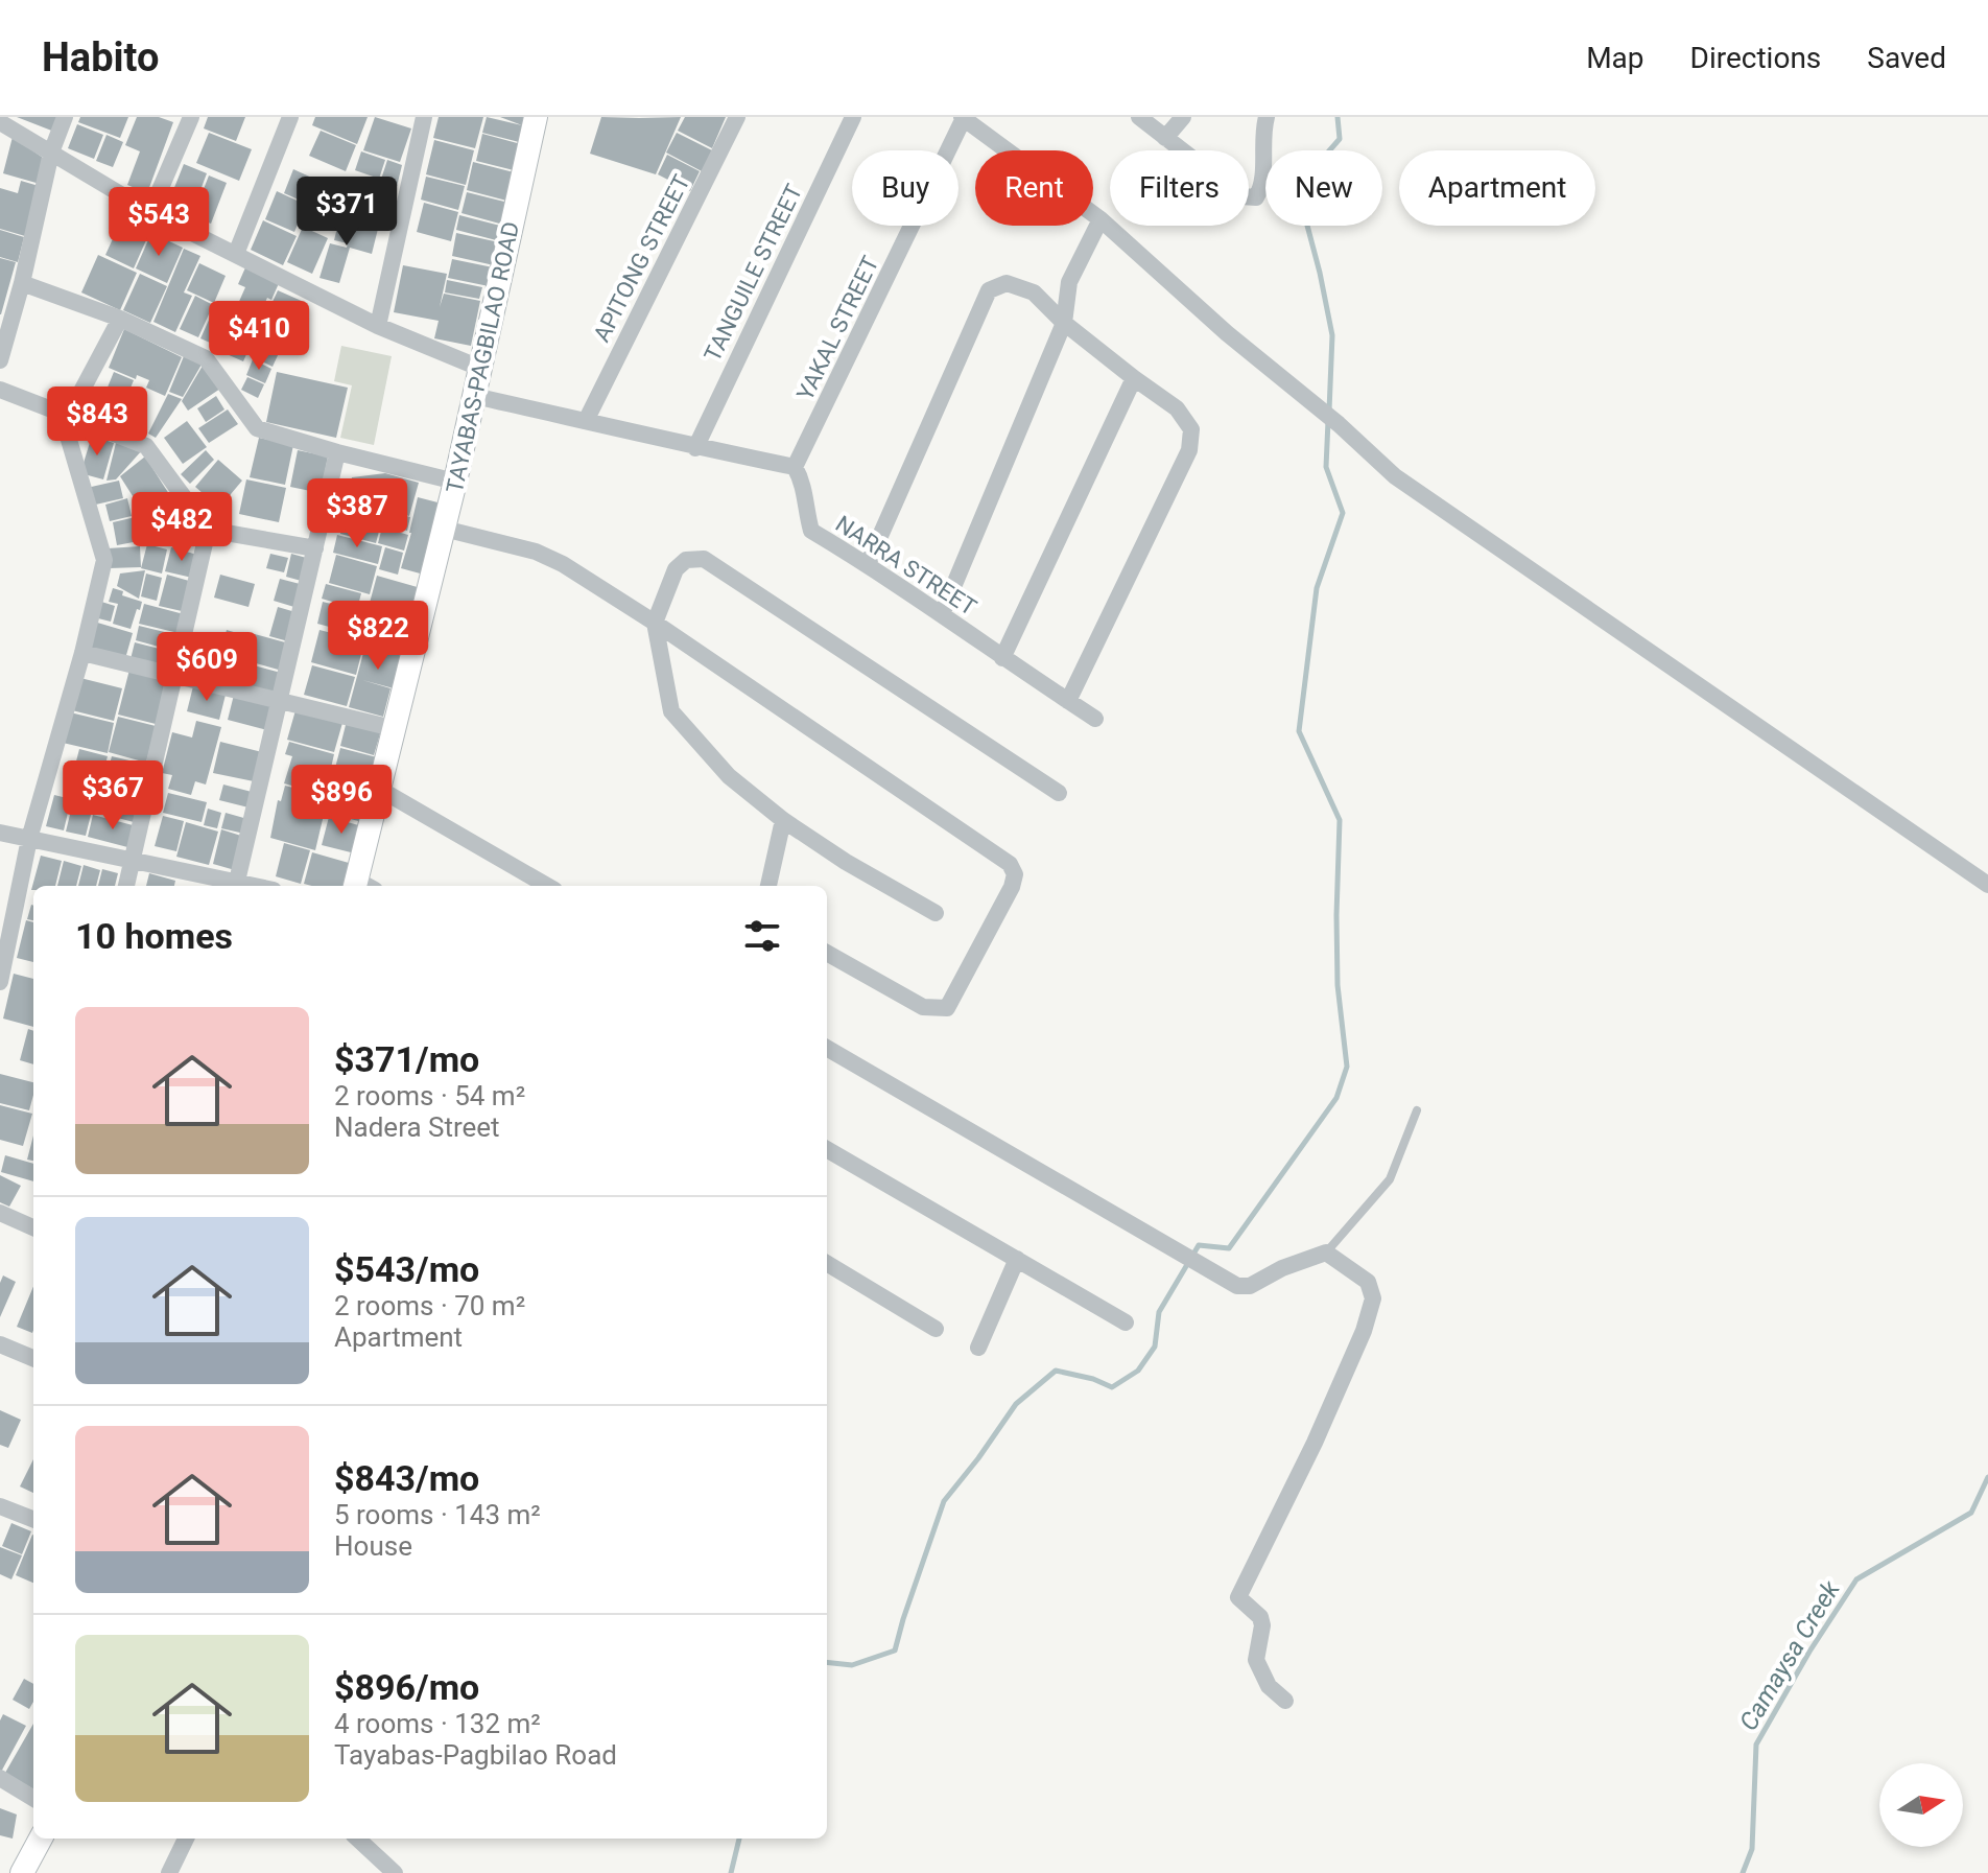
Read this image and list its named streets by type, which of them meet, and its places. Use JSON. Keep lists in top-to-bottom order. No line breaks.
{"streets":{"main road":["TAYABAS-PAGBILAO ROAD"],"street":["APITONG STREET","TANGUILE STREET","YAKAL STREET","NARRA STREET"]},"crossings":[["YAKAL STREET","NARRA STREET"]],"water":["Camaysa Creek"],"north":"right","page":{"header":"Habito","nav":["Map","Directions","Saved"],"chip":["Buy","Rent","Filters","New","Apartment"],"price":["$371","$543","$410","$843","$387","$482","$822","$609","$367","$896"],"heading":"10 homes","list":[{"name":"$371/mo","note":"2 rooms · 54 m² · Nadera Street"},{"name":"$543/mo","note":"2 rooms · 70 m² · Apartment"},{"name":"$843/mo","note":"5 rooms · 143 m² · House"},{"name":"$896/mo","note":"4 rooms · 132 m² · Tayabas-Pagbilao Road"}]}}
